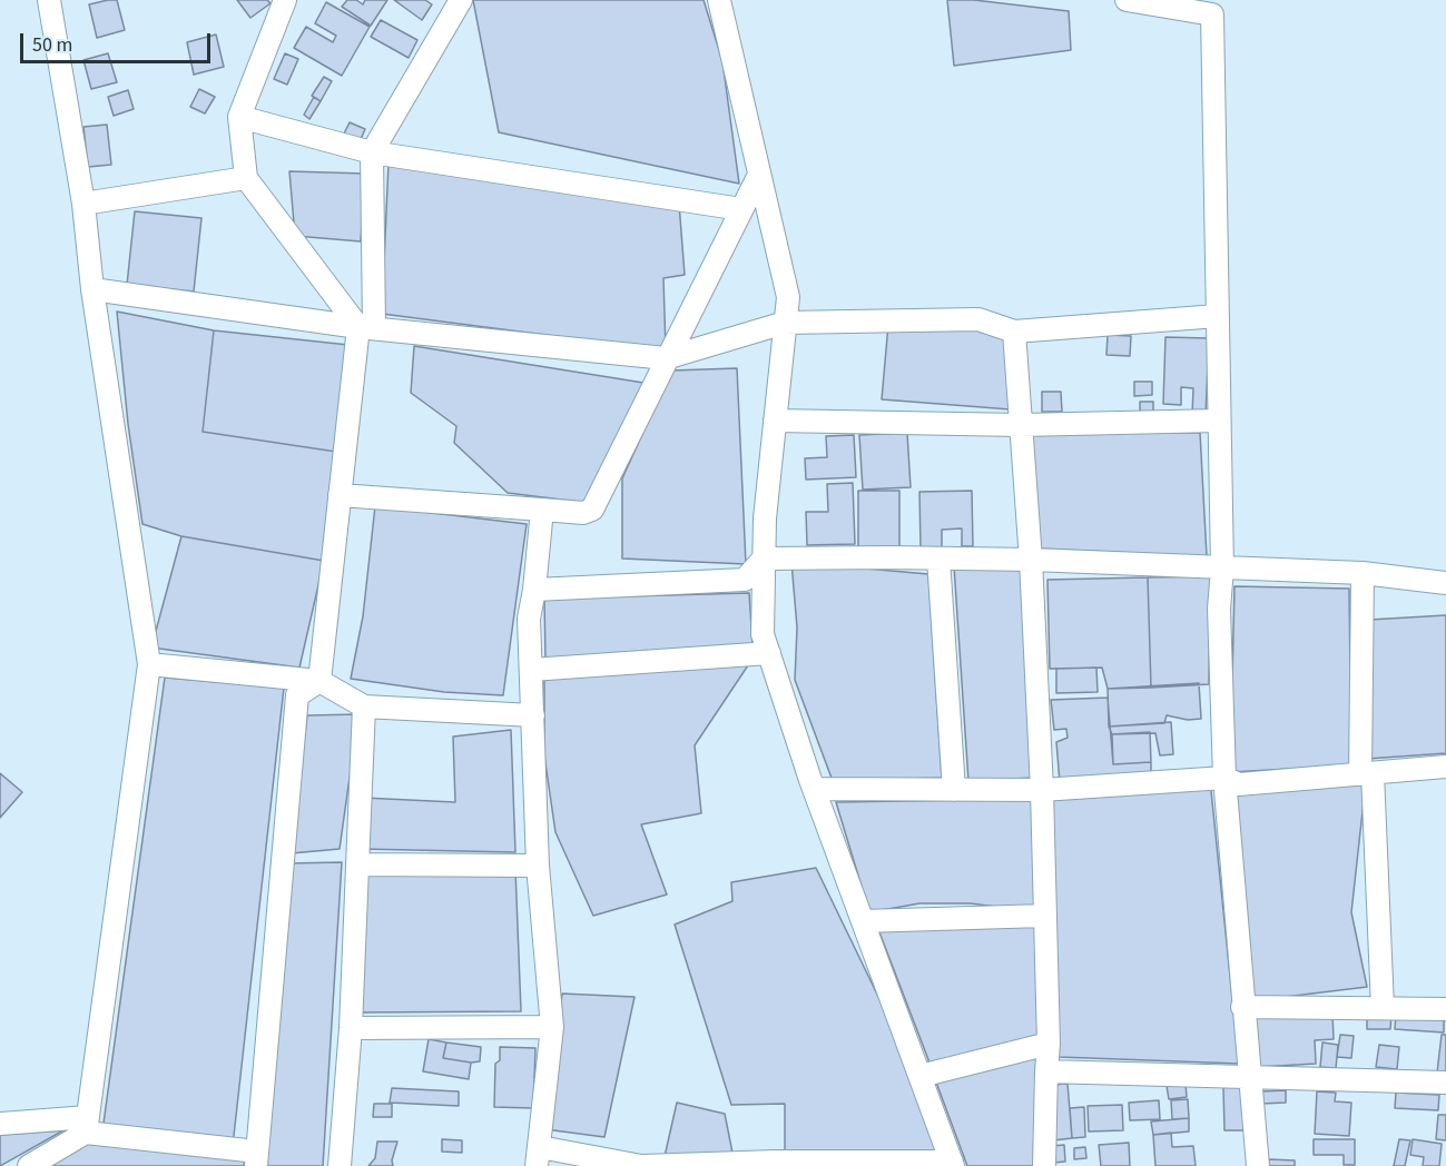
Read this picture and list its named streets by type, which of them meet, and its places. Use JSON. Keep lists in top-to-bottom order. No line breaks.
{"scale_bar":"50 m"}
